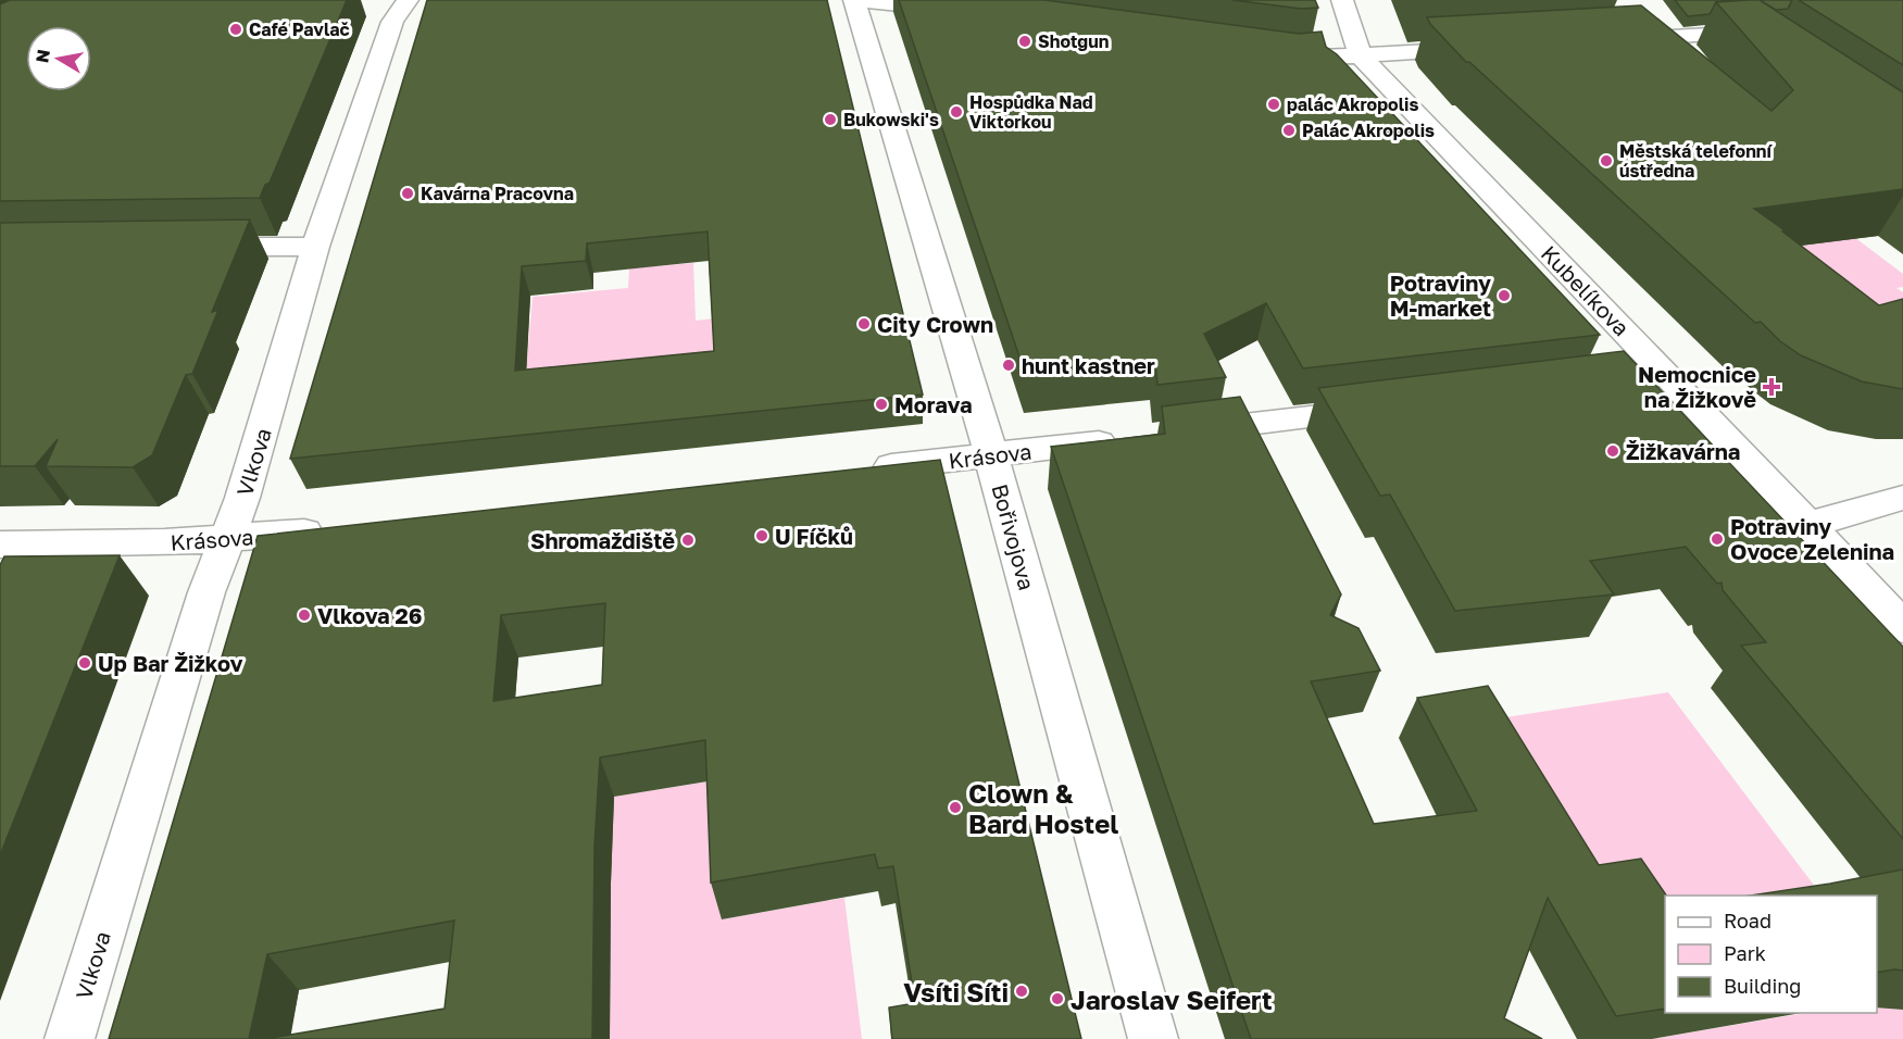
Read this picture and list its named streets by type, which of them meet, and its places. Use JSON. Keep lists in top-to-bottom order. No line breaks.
{"streets":{"street":["Kubelíkova","Krásova","Vlkova","Bořivojova"]},"crossings":[["Krásova","Vlkova"],["Krásova","Bořivojova"]],"places":{"other":["Café Pavlač","Shotgun","palác Akropolis","Hospůdka Nad Viktorkou","Bukowski's","Palác Akropolis","Městská telefonní ústředna","Kavárna Pracovna","Potraviny M-market","City Crown","hunt kastner","Morava","Žižkavárna","U Fíčků","Potraviny Ovoce Zelenina","Shromaždiště","Vlkova 26","Up Bar Žižkov","Clown & Bard Hostel","Vsíti Síti","Jaroslav Seifert"],"health":["Nemocnice na Žižkově"]},"legend":["Road","Park","Building"],"north":"left"}
